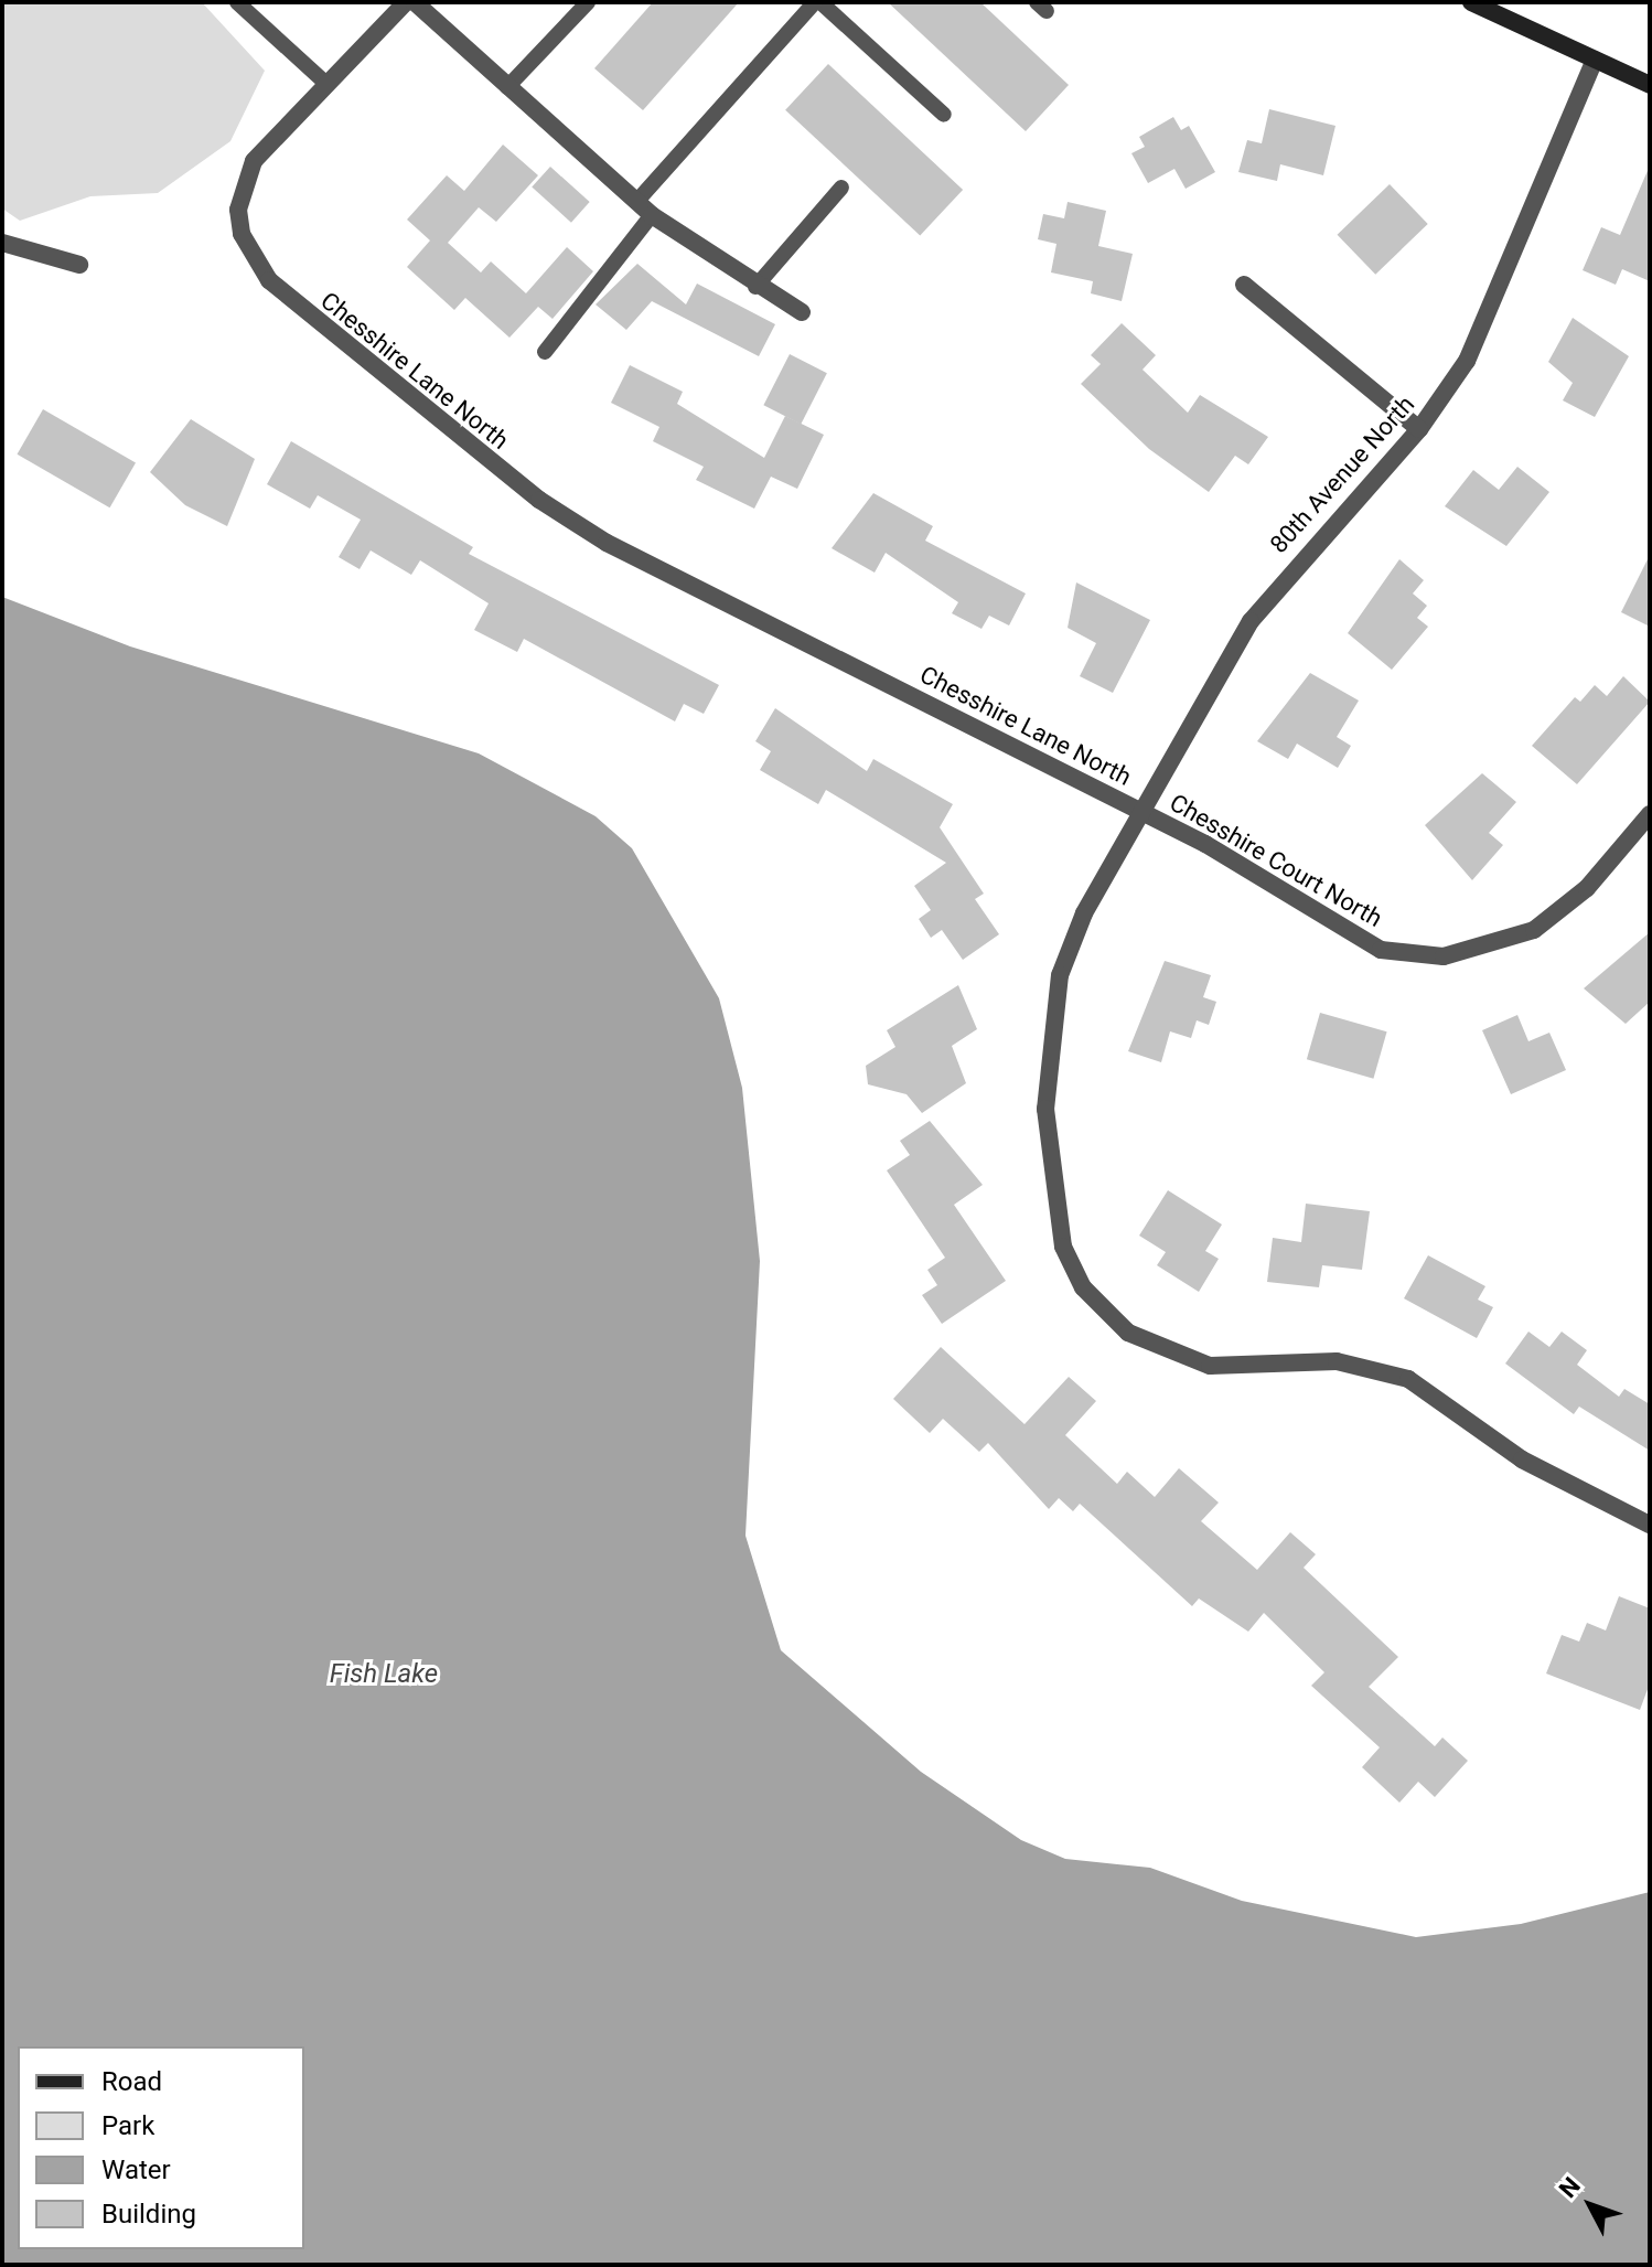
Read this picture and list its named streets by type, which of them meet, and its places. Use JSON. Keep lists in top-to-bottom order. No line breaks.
{"streets":{"street":["Chesshire Lane North","80th Avenue North","Chesshire Court North"]},"crossings":[["Chesshire Lane North","80th Avenue North"],["Chesshire Lane North","Chesshire Court North"],["80th Avenue North","Chesshire Court North"]],"water":["Fish Lake"],"legend":["Road","Park","Water","Building"],"north":"top left"}
